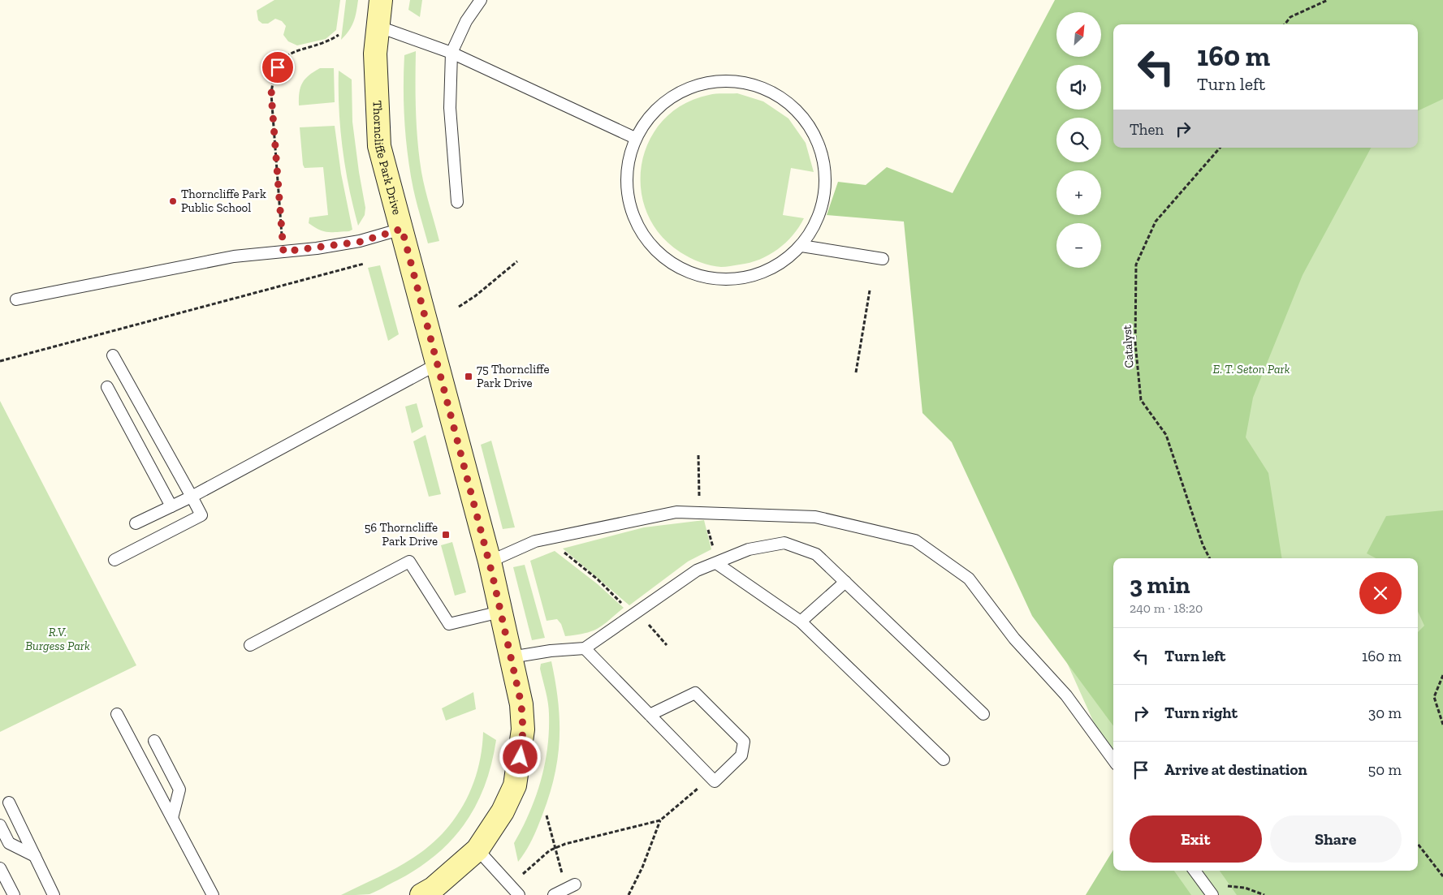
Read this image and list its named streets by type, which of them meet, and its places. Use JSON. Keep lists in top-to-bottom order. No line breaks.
{"streets":{"street":["Thorncliffe Park Drive"],"path":["Catalyst"]},"parks":["E. T. Seton Park","R.V. Burgess Park"],"places":{"other":["Thorncliffe Park Public School"],"transit":["75 Thorncliffe Park Drive","56 Thorncliffe Park Drive"]},"north":"top right","page":{"map_buttons":["+","−"],"turn":["160 m","Turn left"],"then":"Then","heading":["3 min","240 m · 18:20"],"list":[{"name":"Turn left","value":"160 m"},{"name":"Turn right","value":"30 m"},{"name":"Arrive at destination","value":"50 m"}],"buttons":["Exit","Share"]}}
